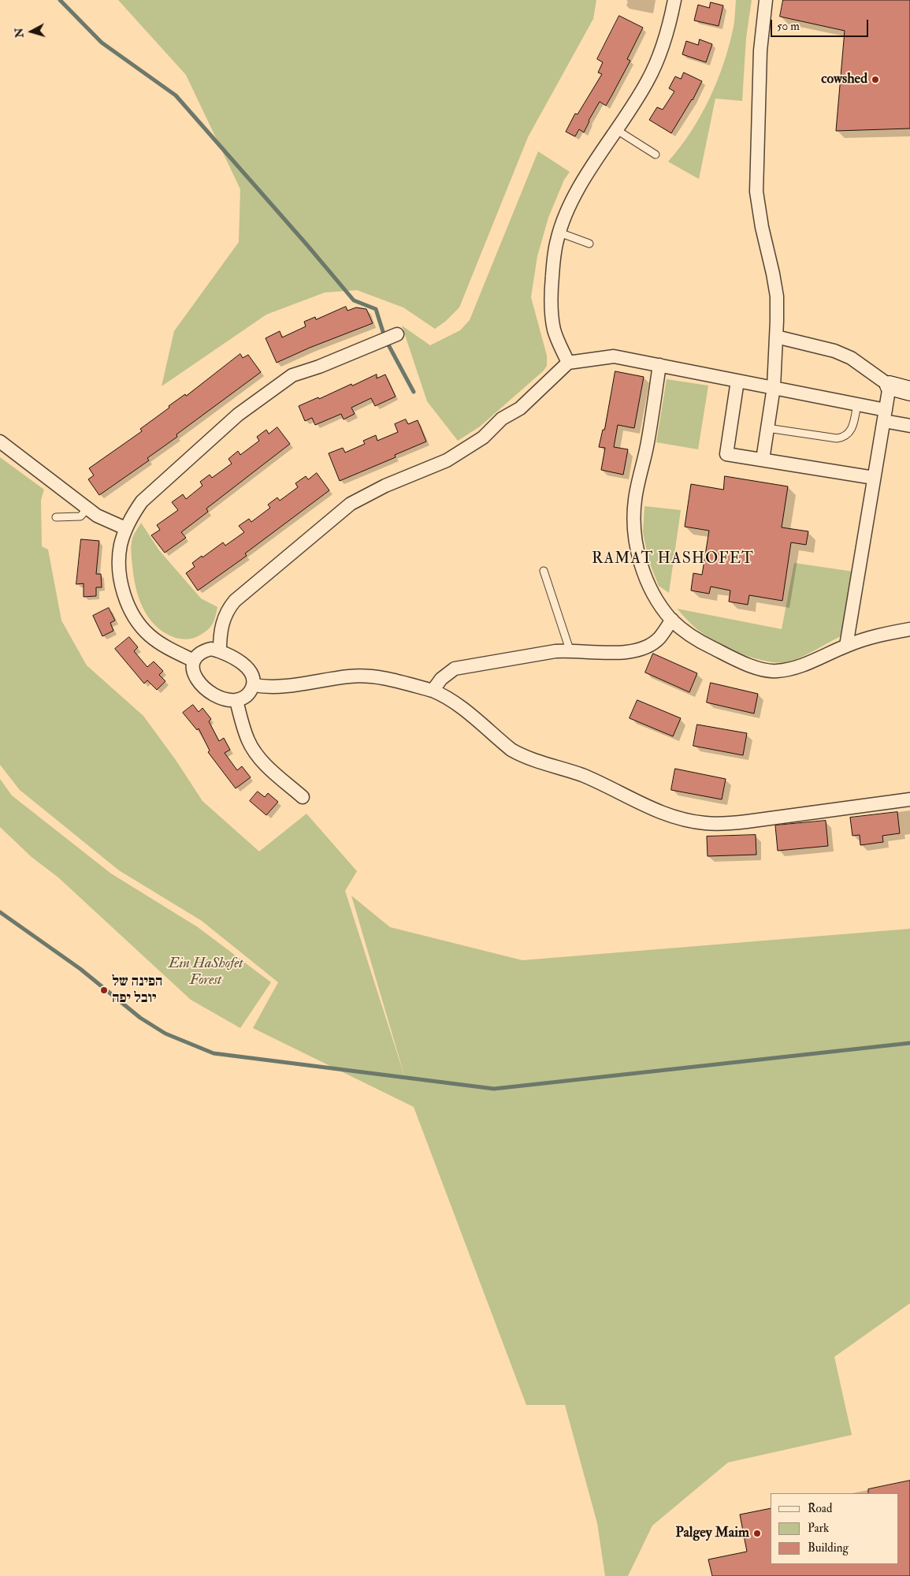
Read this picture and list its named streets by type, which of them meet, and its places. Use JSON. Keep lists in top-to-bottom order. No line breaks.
{"districts":["RAMAT HASHOFET"],"parks":["Ein HaShofet Forest"],"places":["cowshed","הפינה של יובל יפה","Palgey Maim"],"legend":["Road","Park","Building"],"scale_bar":"50 m","north":"left"}
